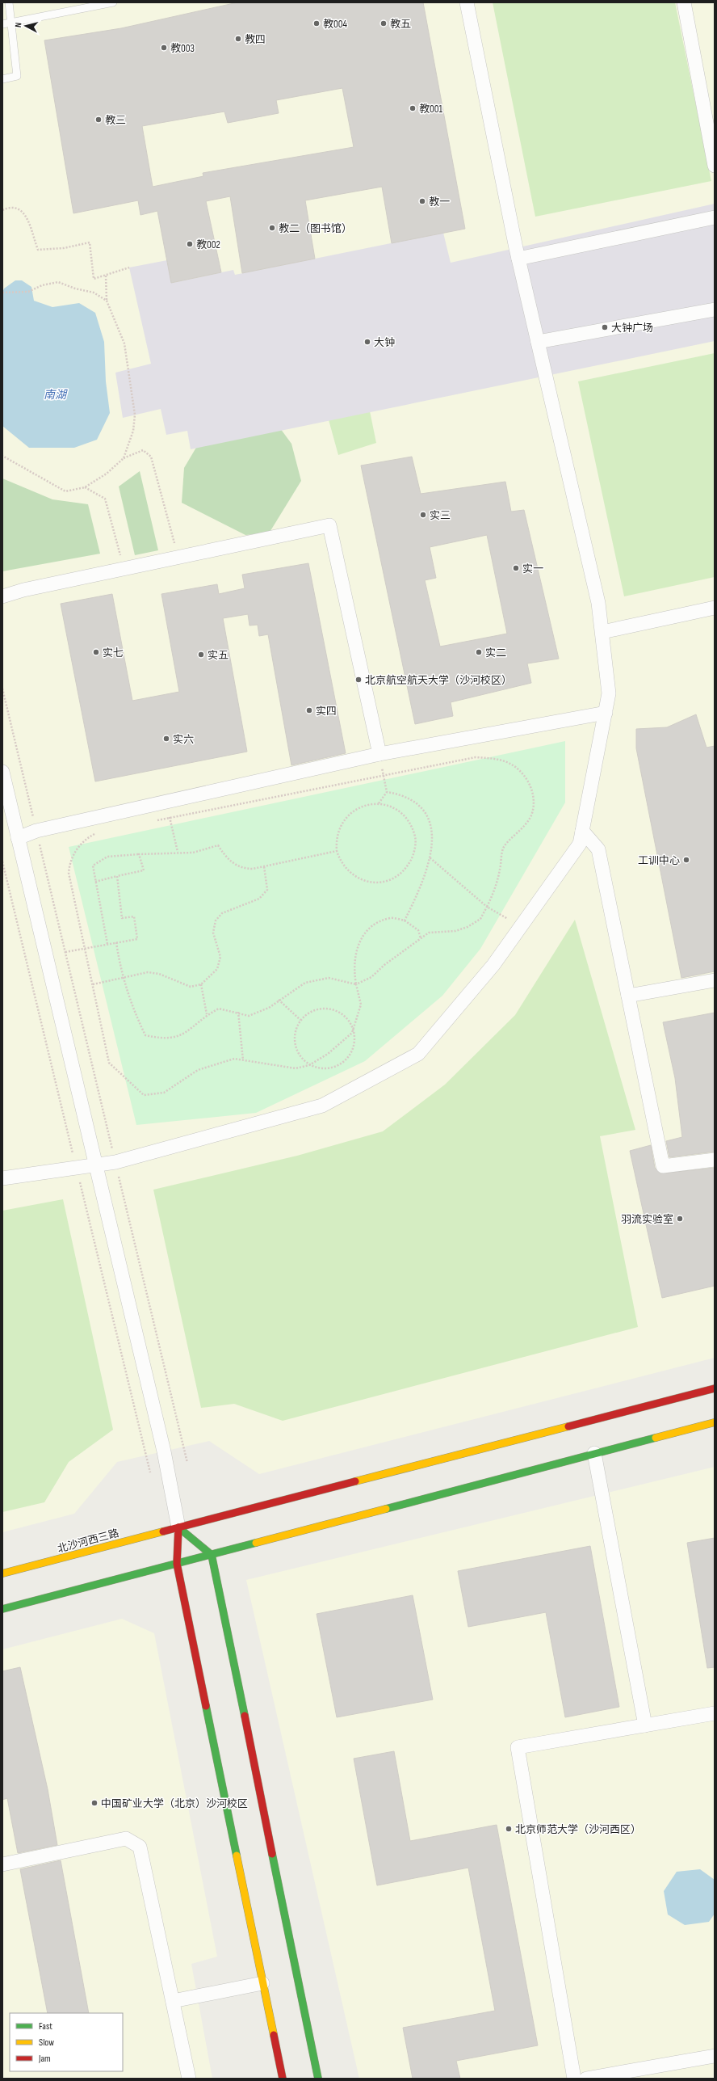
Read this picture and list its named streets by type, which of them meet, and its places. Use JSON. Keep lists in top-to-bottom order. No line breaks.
{"streets":{"street":["北沙河西三路"]},"water":["南湖"],"places":["教004","教五","教四","教003","教001","教三","教一","教二（图书馆）","教002","大钟广场","大钟","实三","实一","实七","实二","实五","北京航空航天大学（沙河校区）","实四","实六","工训中心","羽流实验室","中国矿业大学（北京）沙河校区","北京师范大学（沙河西区）"],"legend":["Fast","Slow","Jam"],"north":"left"}
